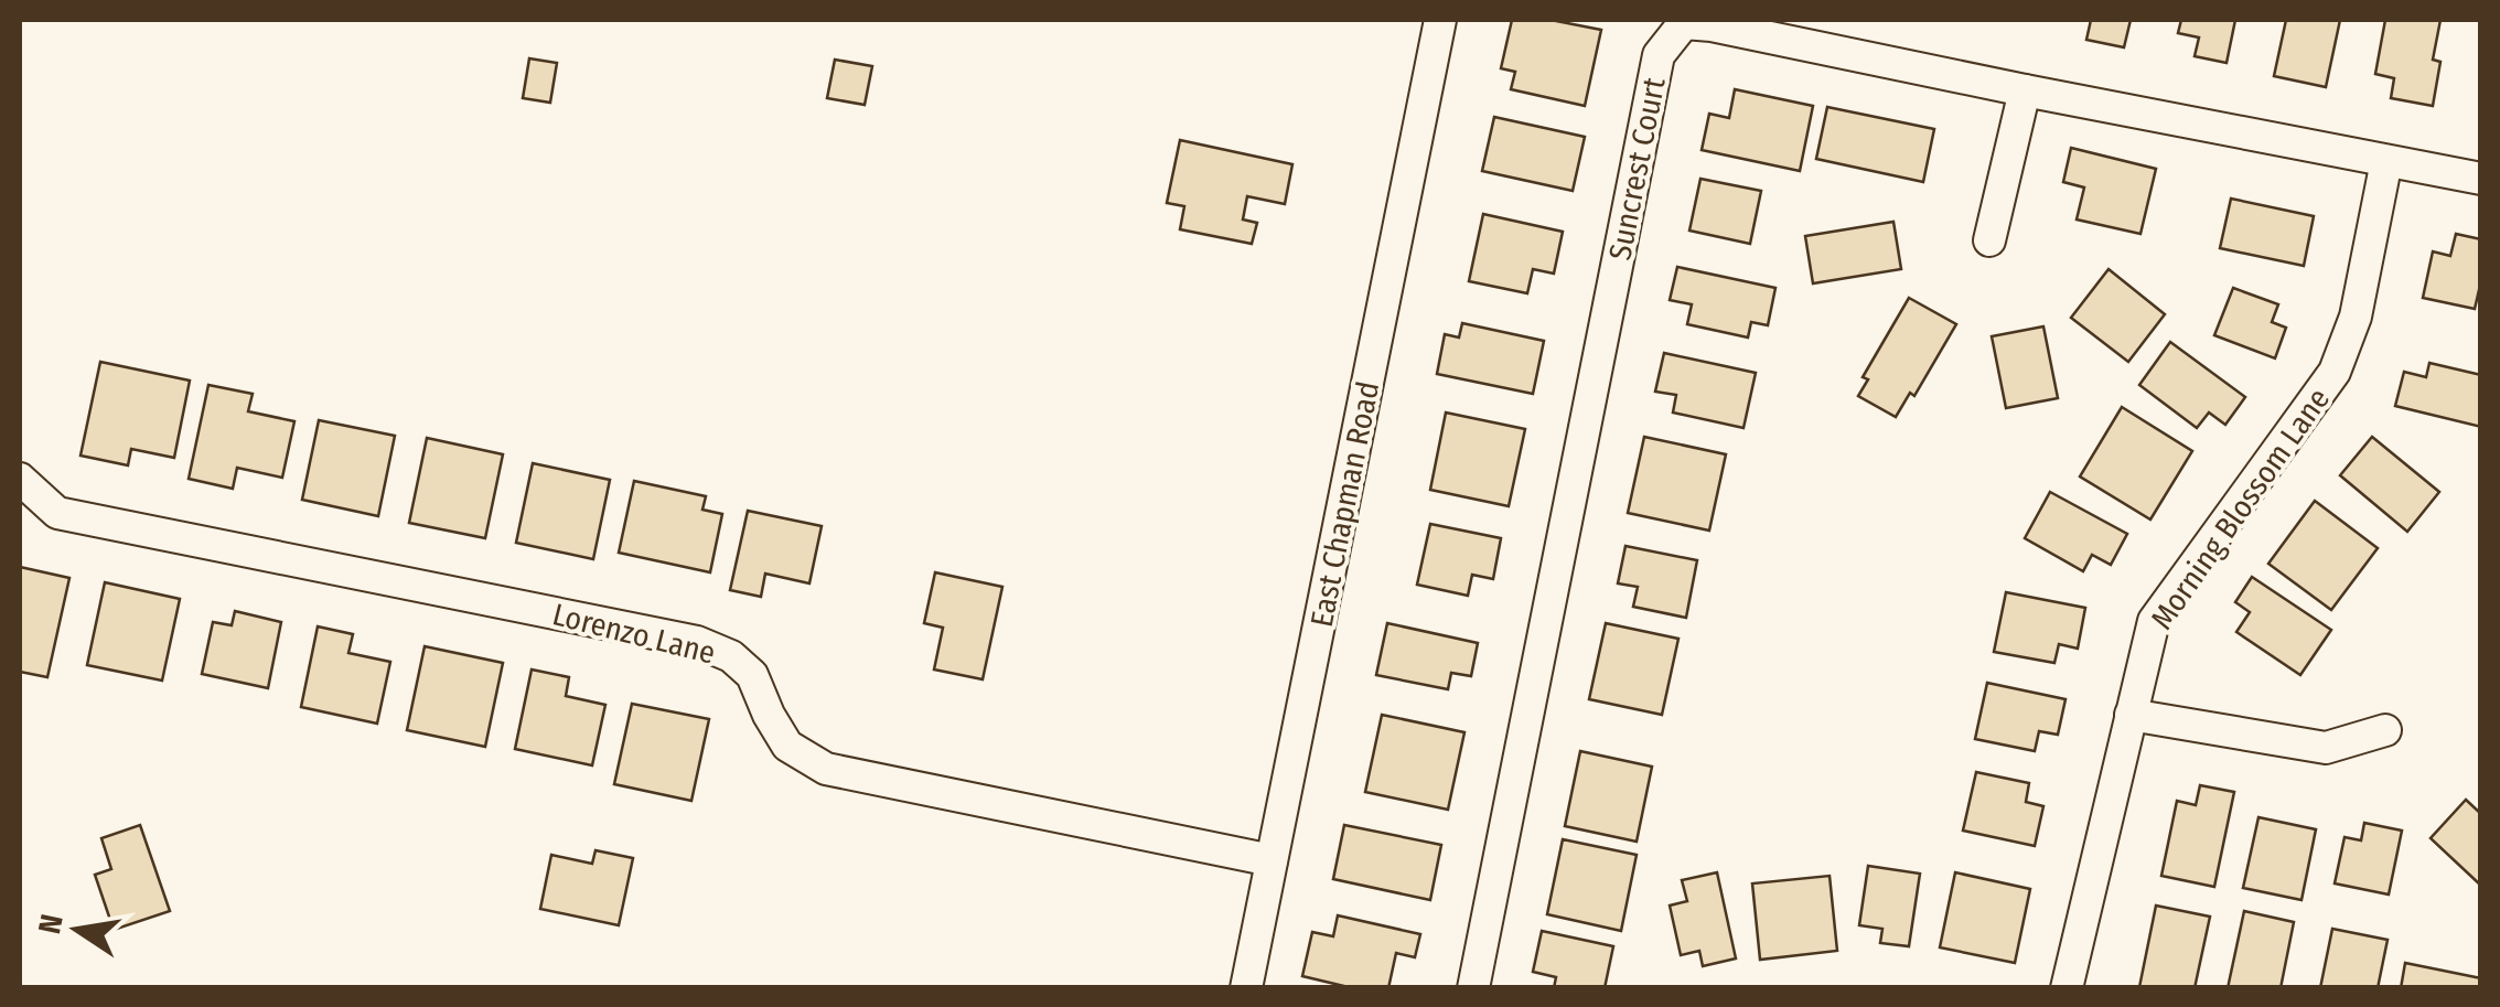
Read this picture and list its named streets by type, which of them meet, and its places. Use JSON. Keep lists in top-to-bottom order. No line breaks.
{"streets":{"street":["Suncrest Court","East Chapman Road","Morning Blossom Lane","Lorenzo Lane"]},"crossings":[["Suncrest Court","Morning Blossom Lane"],["East Chapman Road","Lorenzo Lane"]],"north":"left"}
